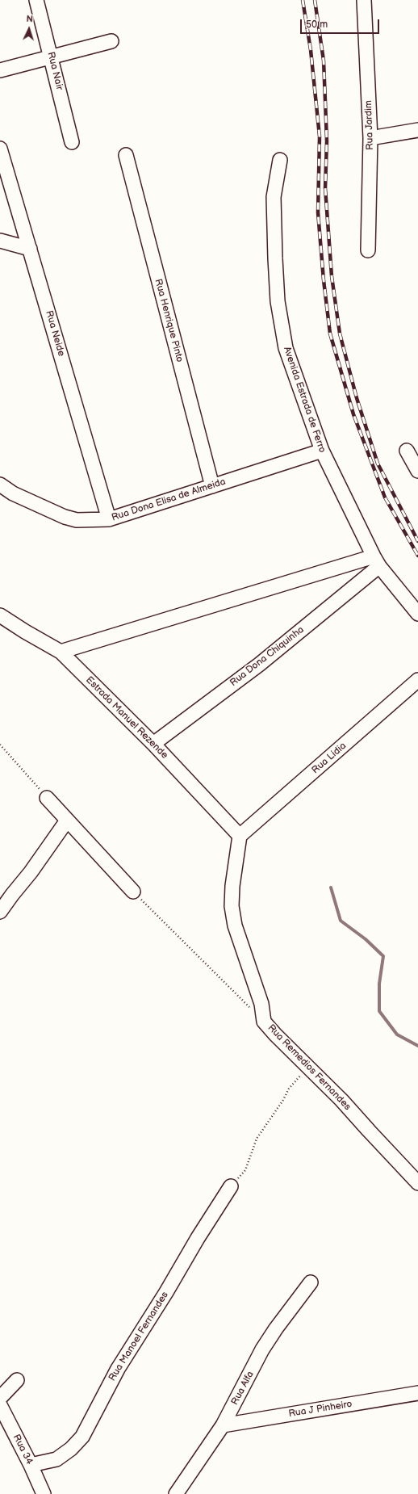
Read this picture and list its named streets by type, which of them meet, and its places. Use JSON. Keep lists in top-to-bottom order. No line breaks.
{"streets":{"street":["Rua Nair","Rua Jardim","Rua Henrique Pinto","Rua Neide","Avenida Estrada de Ferro","Rua Dona Elisa de Almeida","Rua Dona Chiquinha","Estrada Manuel Rezende","Rua Lidia","Rua Remedios Fernandes","Rua Manoel Fernandes","Rua Alfa","Rua J Pinheiro","Rua 34"]},"crossings":[["Rua Henrique Pinto","Rua Dona Elisa de Almeida"],["Rua Neide","Rua Dona Elisa de Almeida"],["Avenida Estrada de Ferro","Rua Dona Elisa de Almeida"],["Avenida Estrada de Ferro","Rua Dona Chiquinha"],["Rua Dona Chiquinha","Estrada Manuel Rezende"],["Estrada Manuel Rezende","Rua Lidia"],["Estrada Manuel Rezende","Rua Remedios Fernandes"],["Rua Lidia","Rua Remedios Fernandes"],["Rua Manoel Fernandes","Rua 34"],["Rua Alfa","Rua J Pinheiro"]],"scale_bar":"50 m","north":"top"}
